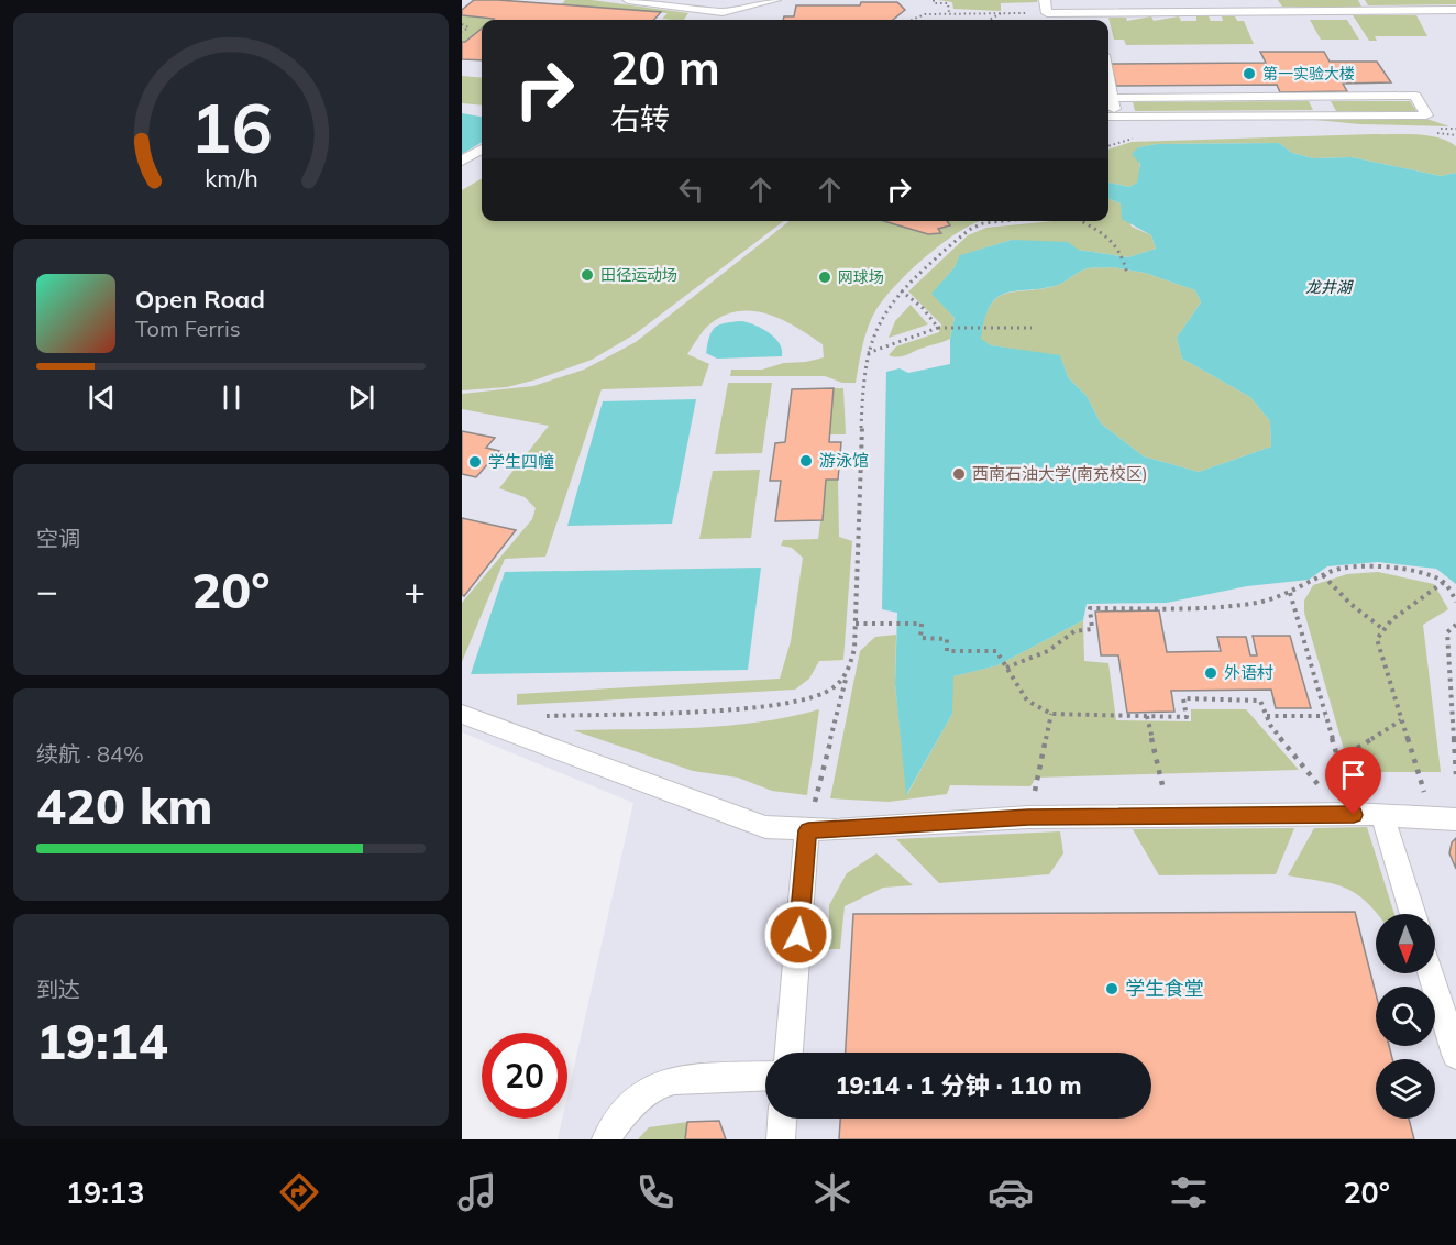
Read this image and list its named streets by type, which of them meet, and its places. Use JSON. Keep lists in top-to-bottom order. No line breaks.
{"water":["龙井湖"],"places":["第一实验大楼","田径运动场","网球场","游泳馆","学生四幢","西南石油大学(南充校区)","外语村","学生食堂"],"north":"bottom","page":{"turn":["20 m","右转"],"song":["Open Road","Tom Ferris"],"tile":["空调",["续航 · 84%","420 km"],["到达","19:14"]],"heat":["−","20°","+"],"limit":"20","trip":"19:14 · 1 分钟 · 110 m","tabs":["19:13","20°"],"gauge":["16","km/h"]}}
